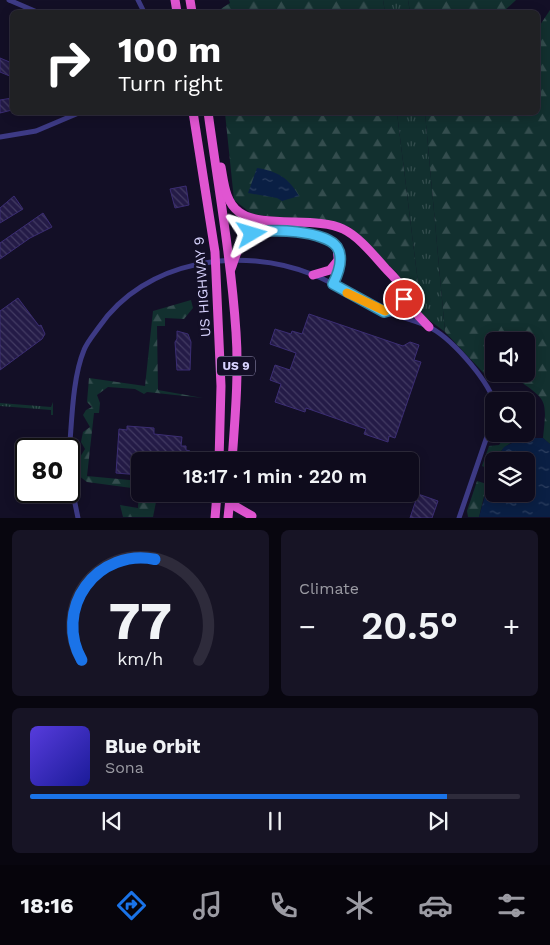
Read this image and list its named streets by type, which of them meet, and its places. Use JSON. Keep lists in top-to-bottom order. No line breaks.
{"streets":{"highway":["US HIGHWAY 9","US 9"]},"page":{"turn":["100 m","Turn right"],"limit":"80","trip":"18:17 · 1 min · 220 m","tile":"Climate","heat":["−","20.5°","+"],"song":["Blue Orbit","Sona"],"tabs":"18:16","gauge":["77","km/h"]}}
